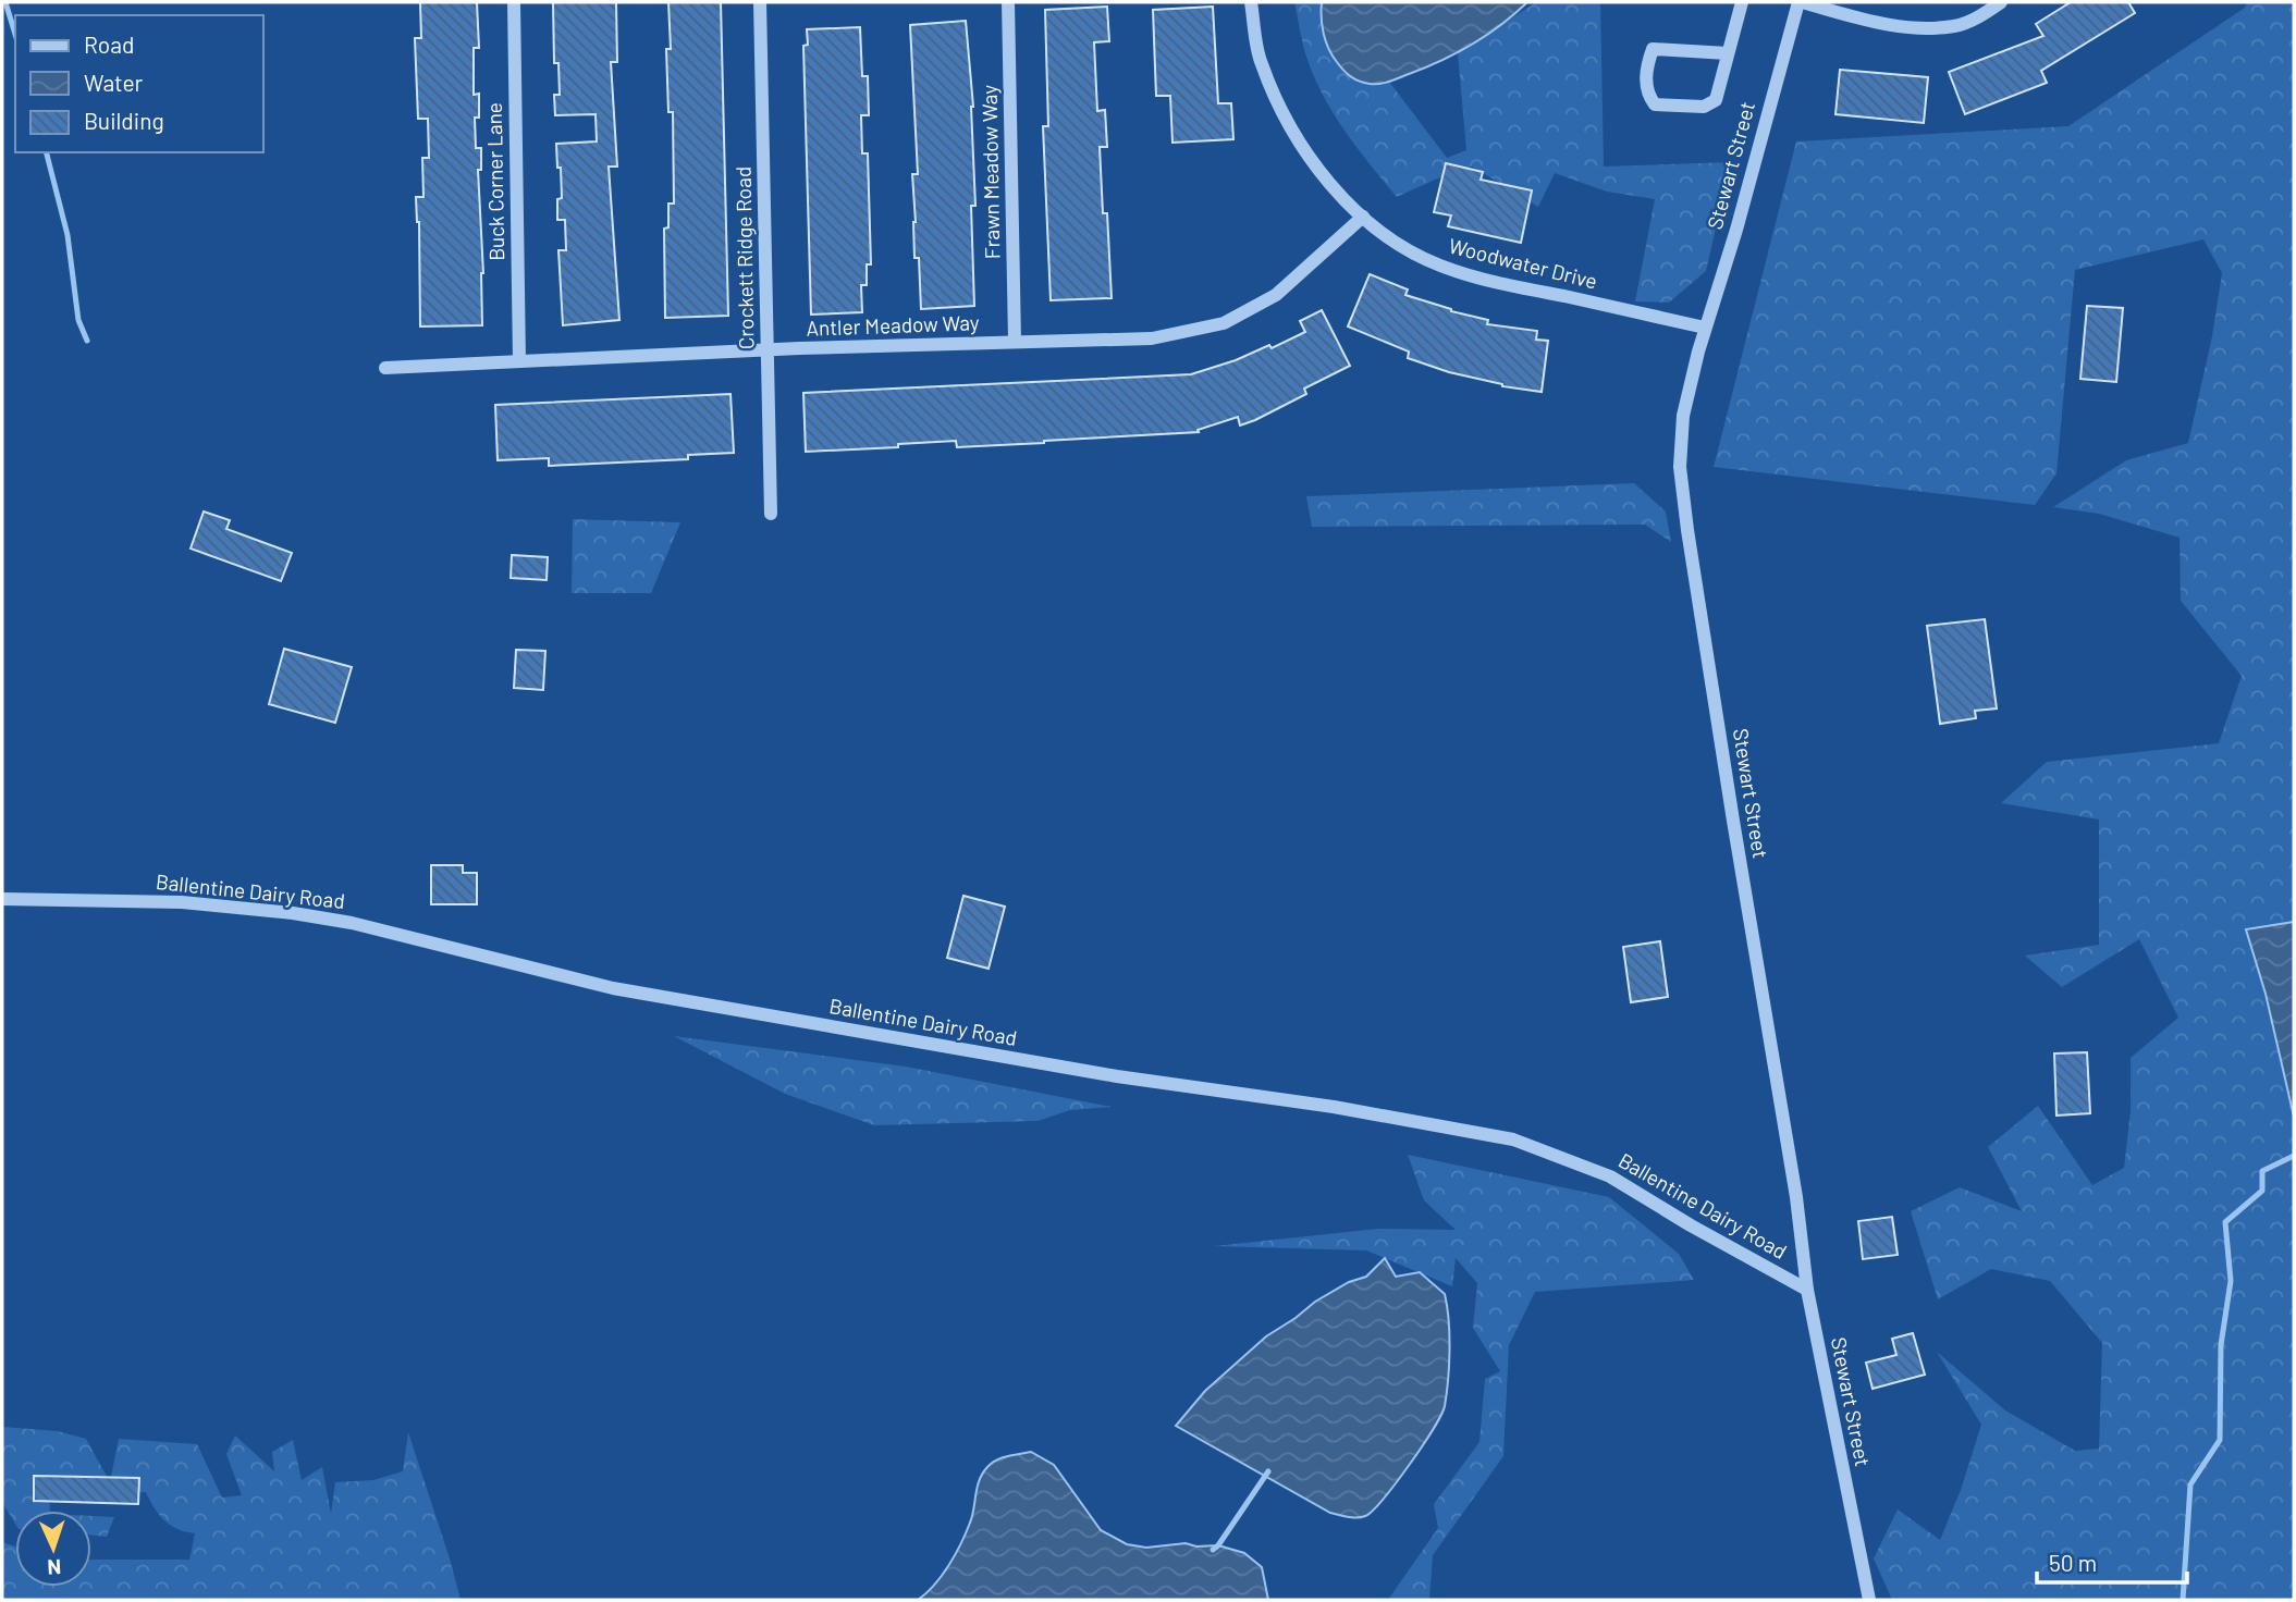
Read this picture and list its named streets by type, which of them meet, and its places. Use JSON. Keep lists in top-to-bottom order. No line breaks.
{"streets":{"street":["Stewart Street","Frawn Meadow Way","Buck Corner Lane","Crockett Ridge Road","Woodwater Drive","Antler Meadow Way","Ballentine Dairy Road"]},"crossings":[["Stewart Street","Woodwater Drive"],["Stewart Street","Ballentine Dairy Road"],["Frawn Meadow Way","Antler Meadow Way"],["Buck Corner Lane","Antler Meadow Way"],["Crockett Ridge Road","Antler Meadow Way"],["Woodwater Drive","Antler Meadow Way"]],"legend":["Road","Water","Building"],"scale_bar":"50 m","north":"bottom"}
